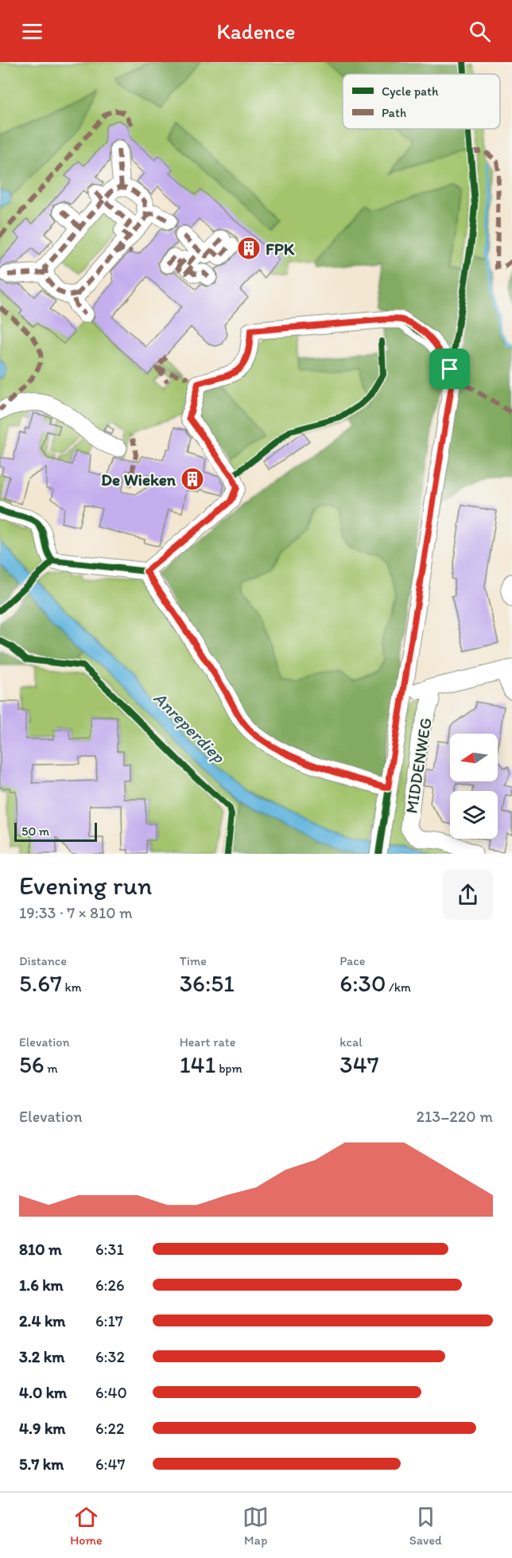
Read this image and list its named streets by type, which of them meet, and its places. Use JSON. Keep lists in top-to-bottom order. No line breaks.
{"streets":{"street":["MIDDENWEG"]},"water":["Anreperdiep"],"places":{"building":["FPK","De Wieken"]},"legend":["Cycle path","Path"],"scale_bar":"50 m","north":"left","page":{"header":"Kadence","scale":"50 m","heading":["Evening run","19:33 · 7 × 810 m"],"stats":[["Distance","5.67 km"],["Time","36:51"],["Pace","6:30 /km"],["Elevation","56 m"],["Heart rate","141 bpm"],["kcal","347"]],"chart":["Elevation","213–220 m"],"list":[{"name":"810 m","note":"6:31"},{"name":"1.6 km","note":"6:26"},{"name":"2.4 km","note":"6:17"},{"name":"3.2 km","note":"6:32"},{"name":"4.0 km","note":"6:40"},{"name":"4.9 km","note":"6:22"},{"name":"5.7 km","note":"6:47"}],"tabs":["Home","Map","Saved"]}}
